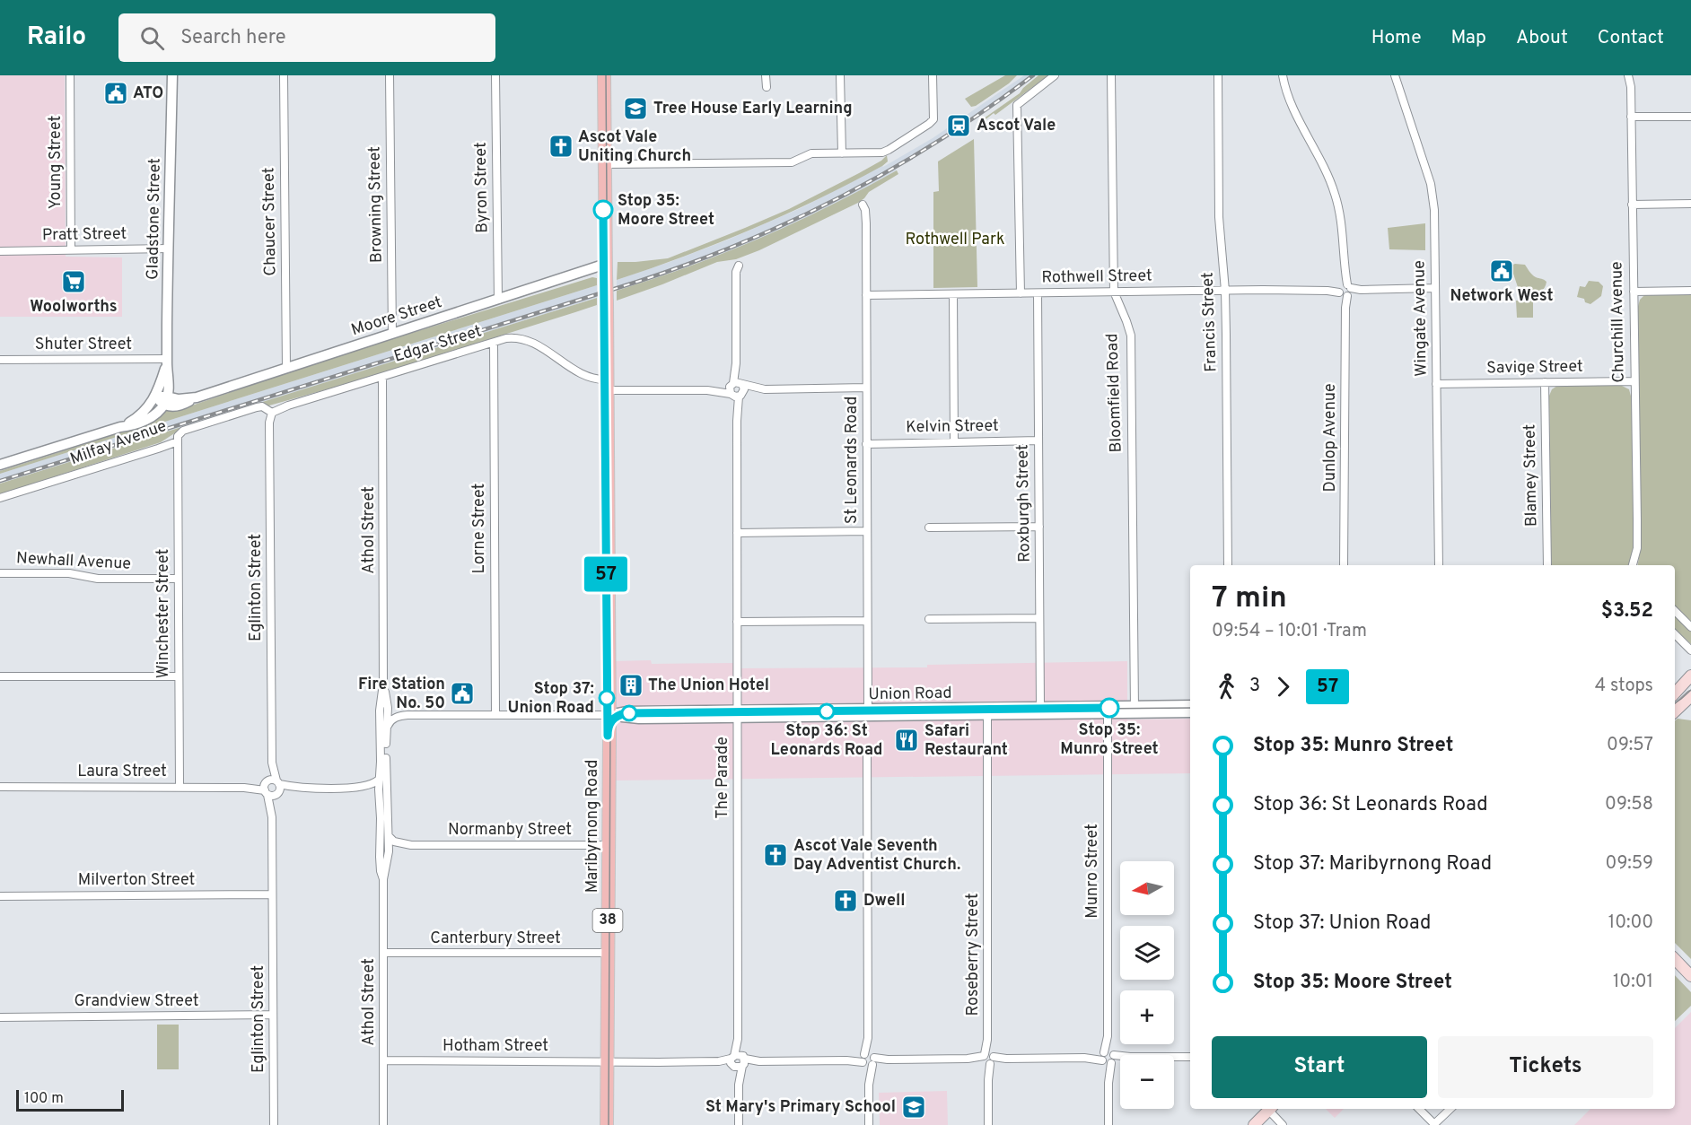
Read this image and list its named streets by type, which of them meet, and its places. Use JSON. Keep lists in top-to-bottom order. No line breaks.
{"streets":{"main road":["Maribyrnong Road","38"],"street":["Young Street","Byron Street","Browning Street","Gladstone Street","Chaucer Street","Pratt Street","Rothwell Street","Moore Street","Wingate Avenue","Francis Street","Churchill Avenue","Shuter Street","Edgar Street","Savige Street","Bloomfield Road","Kelvin Street","Dunlop Avenue","Milfay Avenue","St Leonards Road","Blamey Street","Roxburgh Street","Lorne Street","Athol Street","Newhall Avenue","Eglinton Street","Winchester Street","Union Road","Laura Street","The Parade","Normanby Street","Munro Street","Milverton Street","Canterbury Street","Roseberry Street","Grandview Street","Hotham Street"]},"crossings":[["Young Street","Pratt Street"],["Byron Street","Moore Street"],["Browning Street","Moore Street"],["Gladstone Street","Pratt Street"],["Gladstone Street","Moore Street"],["Gladstone Street","Shuter Street"],["Chaucer Street","Moore Street"],["Rothwell Street","Wingate Avenue"],["Rothwell Street","Francis Street"],["Rothwell Street","Bloomfield Road"],["Rothwell Street","Dunlop Avenue"],["Rothwell Street","St Leonards Road"],["Rothwell Street","Roxburgh Street"],["Moore Street","Maribyrnong Road"],["Wingate Avenue","Savige Street"],["Churchill Avenue","Savige Street"],["Edgar Street","Milfay Avenue"],["Edgar Street","Lorne Street"],["Edgar Street","Athol Street"],["Edgar Street","Eglinton Street"],["Edgar Street","The Parade"],["Edgar Street","Maribyrnong Road"],["Savige Street","Blamey Street"],["Bloomfield Road","Union Road"],["Kelvin Street","St Leonards Road"],["Kelvin Street","Roxburgh Street"],["Milfay Avenue","Eglinton Street"],["Milfay Avenue","Winchester Street"],["St Leonards Road","Union Road"],["Roxburgh Street","Union Road"],["Lorne Street","Union Road"],["Athol Street","Union Road"],["Athol Street","Laura Street"],["Athol Street","Normanby Street"],["Athol Street","Canterbury Street"],["Athol Street","Hotham Street"],["Newhall Avenue","Winchester Street"],["Eglinton Street","Laura Street"],["Eglinton Street","Milverton Street"],["Eglinton Street","Grandview Street"],["Winchester Street","Laura Street"],["Union Road","The Parade"],["Union Road","Maribyrnong Road"],["Union Road","Munro Street"],["Union Road","Roseberry Street"],["The Parade","Hotham Street"],["Maribyrnong Road","Normanby Street"],["Maribyrnong Road","Canterbury Street"],["Maribyrnong Road","Hotham Street"]],"parks":["Rothwell Park"],"places":{"public building":["ATO","Network West","Fire Station No. 50"],"school or university":["Tree House Early Learning","St Mary's Primary School"],"station":["Ascot Vale"],"church":["Ascot Vale Uniting Church","Ascot Vale Seventh Day Adventist Church.","Dwell"],"other":["Stop 35: Moore Street","Stop 37: Union Road","Stop 35: Munro Street","Stop 36: St Leonards Road"],"supermarket":["Woolworths"],"building":["The Union Hotel"],"restaurant":["Safari Restaurant"]},"lines":["tram line 57"],"scale_bar":"100 m","north":"left","page":{"header":"Railo","search":"Search here","nav":["Home","Map","About","Contact"],"on_map":"57","heading":["7 min","09:54 – 10:01 · Tram","$3.52"],"legs":["3","57","4 stops"],"list":[{"name":"Stop 35: Munro Street","value":"09:57"},{"name":"Stop 36: St Leonards Road","value":"09:58"},{"name":"Stop 37: Maribyrnong Road","value":"09:59"},{"name":"Stop 37: Union Road","value":"10:00"},{"name":"Stop 35: Moore Street","value":"10:01"}],"map_buttons":["+","−"],"buttons":["Start","Tickets"],"scale":"100 m"}}
